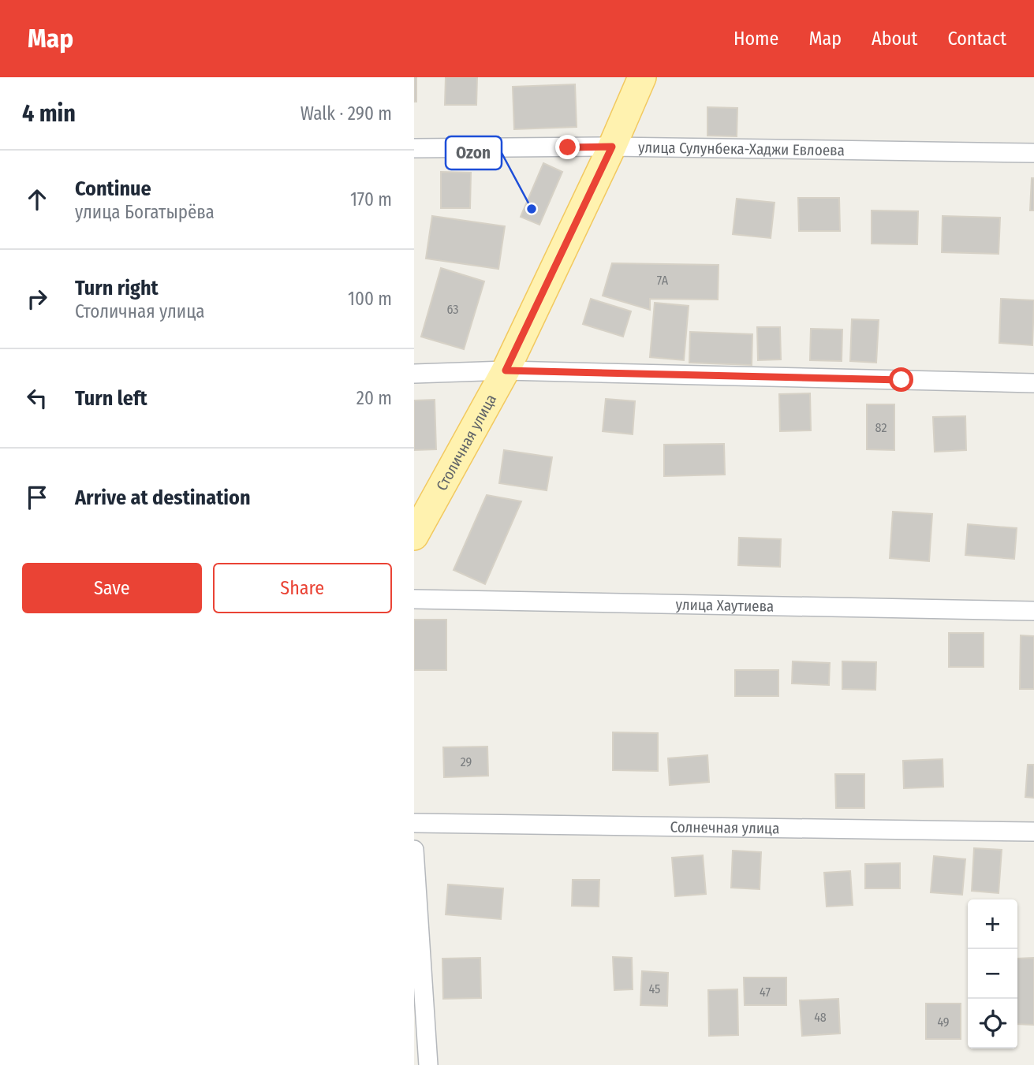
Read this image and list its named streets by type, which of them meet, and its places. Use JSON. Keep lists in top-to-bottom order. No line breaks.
{"streets":{"main road":["Столичная улица"],"street":["улица Сулунбека-Хаджи Евлоева","улица Хаутиева","Солнечная улица"]},"crossings":[["улица Сулунбека-Хаджи Евлоева","Столичная улица"]],"places":["Ozon"],"house_numbers":["7А","63","82","29","45","47","48","49"],"page":{"header":"Map","nav":["Home","Map","About","Contact"],"heading":["4 min","Walk · 290 m"],"list":[["Continue","улица Богатырёва","170 m"],["Turn right","Столичная улица","100 m"],["Turn left","20 m"],"Arrive at destination"],"buttons":["Save","Share"],"map_buttons":["+","−"]}}
